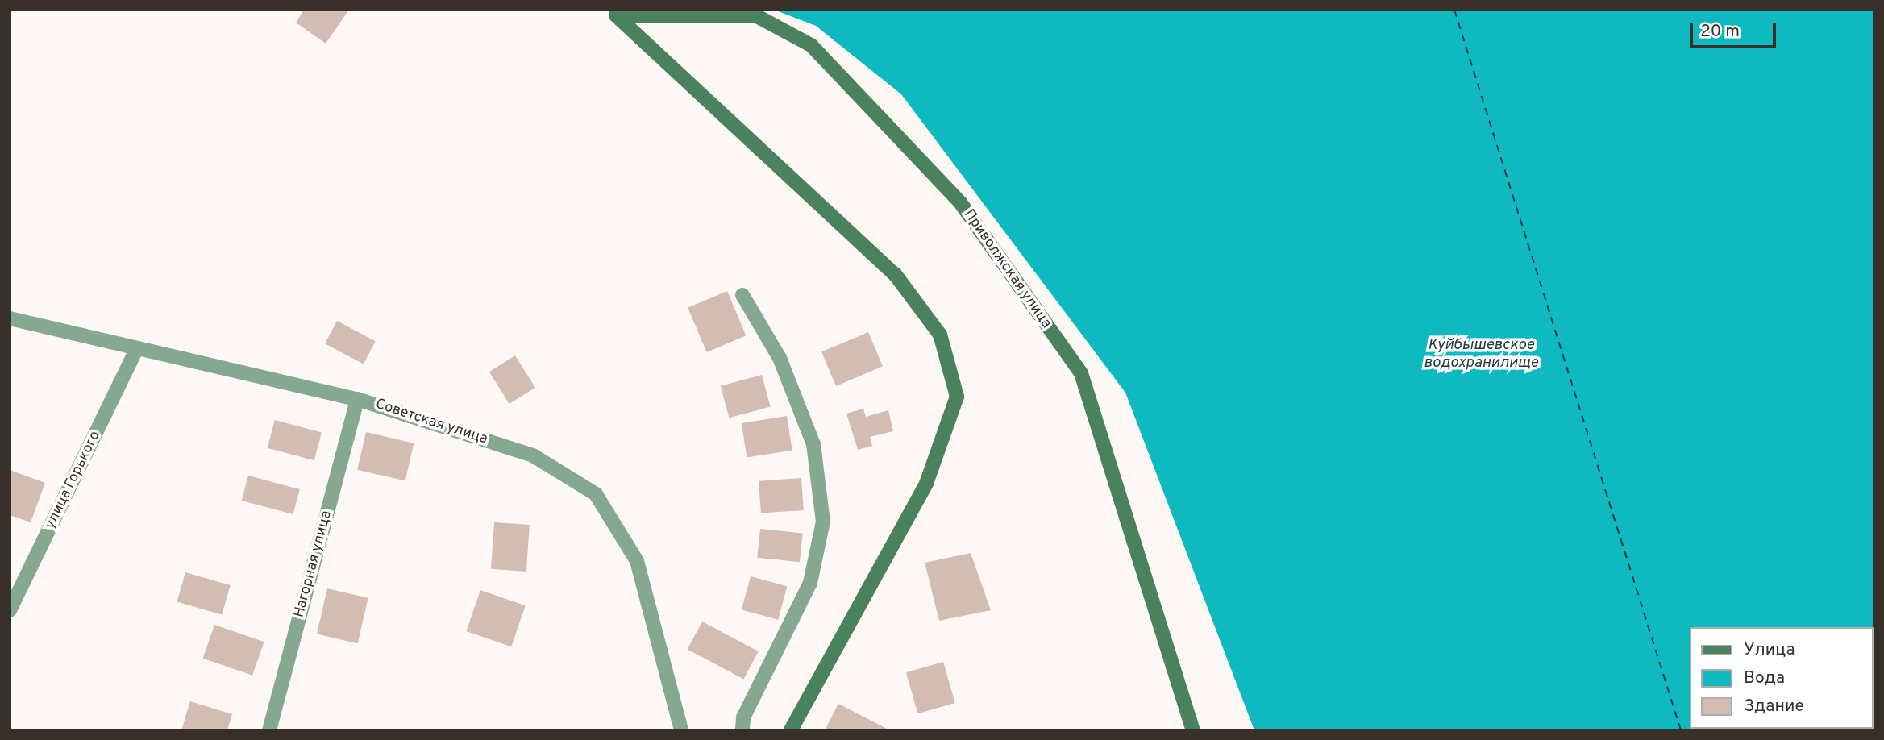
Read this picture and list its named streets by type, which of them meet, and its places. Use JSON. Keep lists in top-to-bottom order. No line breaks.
{"streets":{"street":["Приволжская улица","Советская улица","улица Горького","Нагорная улица"]},"crossings":[["Советская улица","улица Горького"],["Советская улица","Нагорная улица"]],"water":["Куйбышевское водохранилище"],"legend":["Улица","Вода","Здание"],"scale_bar":"20 m"}
